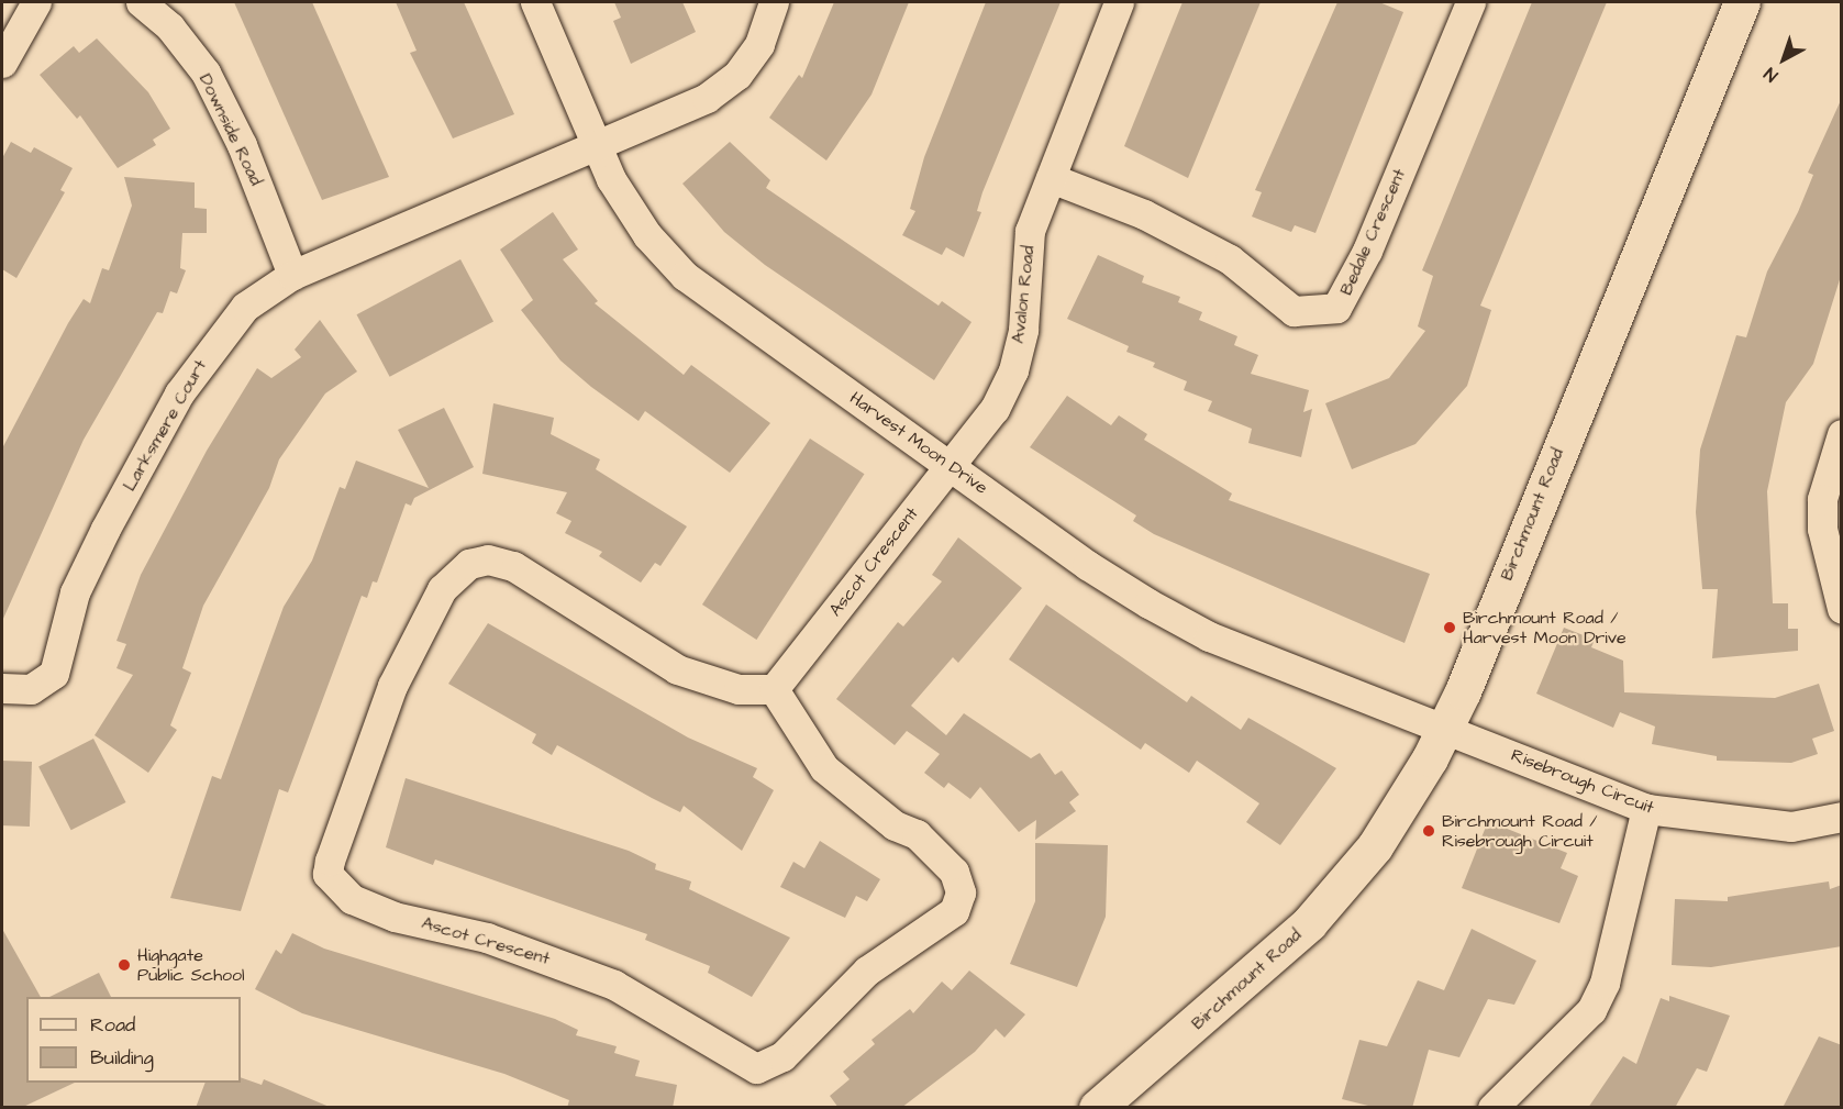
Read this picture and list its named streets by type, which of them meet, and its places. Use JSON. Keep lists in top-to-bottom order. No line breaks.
{"streets":{"main road":["Birchmount Road"],"street":["Downside Road","Bedale Crescent","Avalon Road","Larksmere Court","Harvest Moon Drive","Ascot Crescent","Risebrough Circuit"]},"crossings":[["Downside Road","Larksmere Court"],["Bedale Crescent","Avalon Road"],["Avalon Road","Harvest Moon Drive"],["Avalon Road","Ascot Crescent"],["Larksmere Court","Harvest Moon Drive"],["Harvest Moon Drive","Birchmount Road"],["Harvest Moon Drive","Ascot Crescent"],["Harvest Moon Drive","Risebrough Circuit"],["Birchmount Road","Risebrough Circuit"]],"places":["Birchmount Road / Harvest Moon Drive","Birchmount Road / Risebrough Circuit","Highgate Public School"],"legend":["Road","Building"],"north":"bottom left"}
